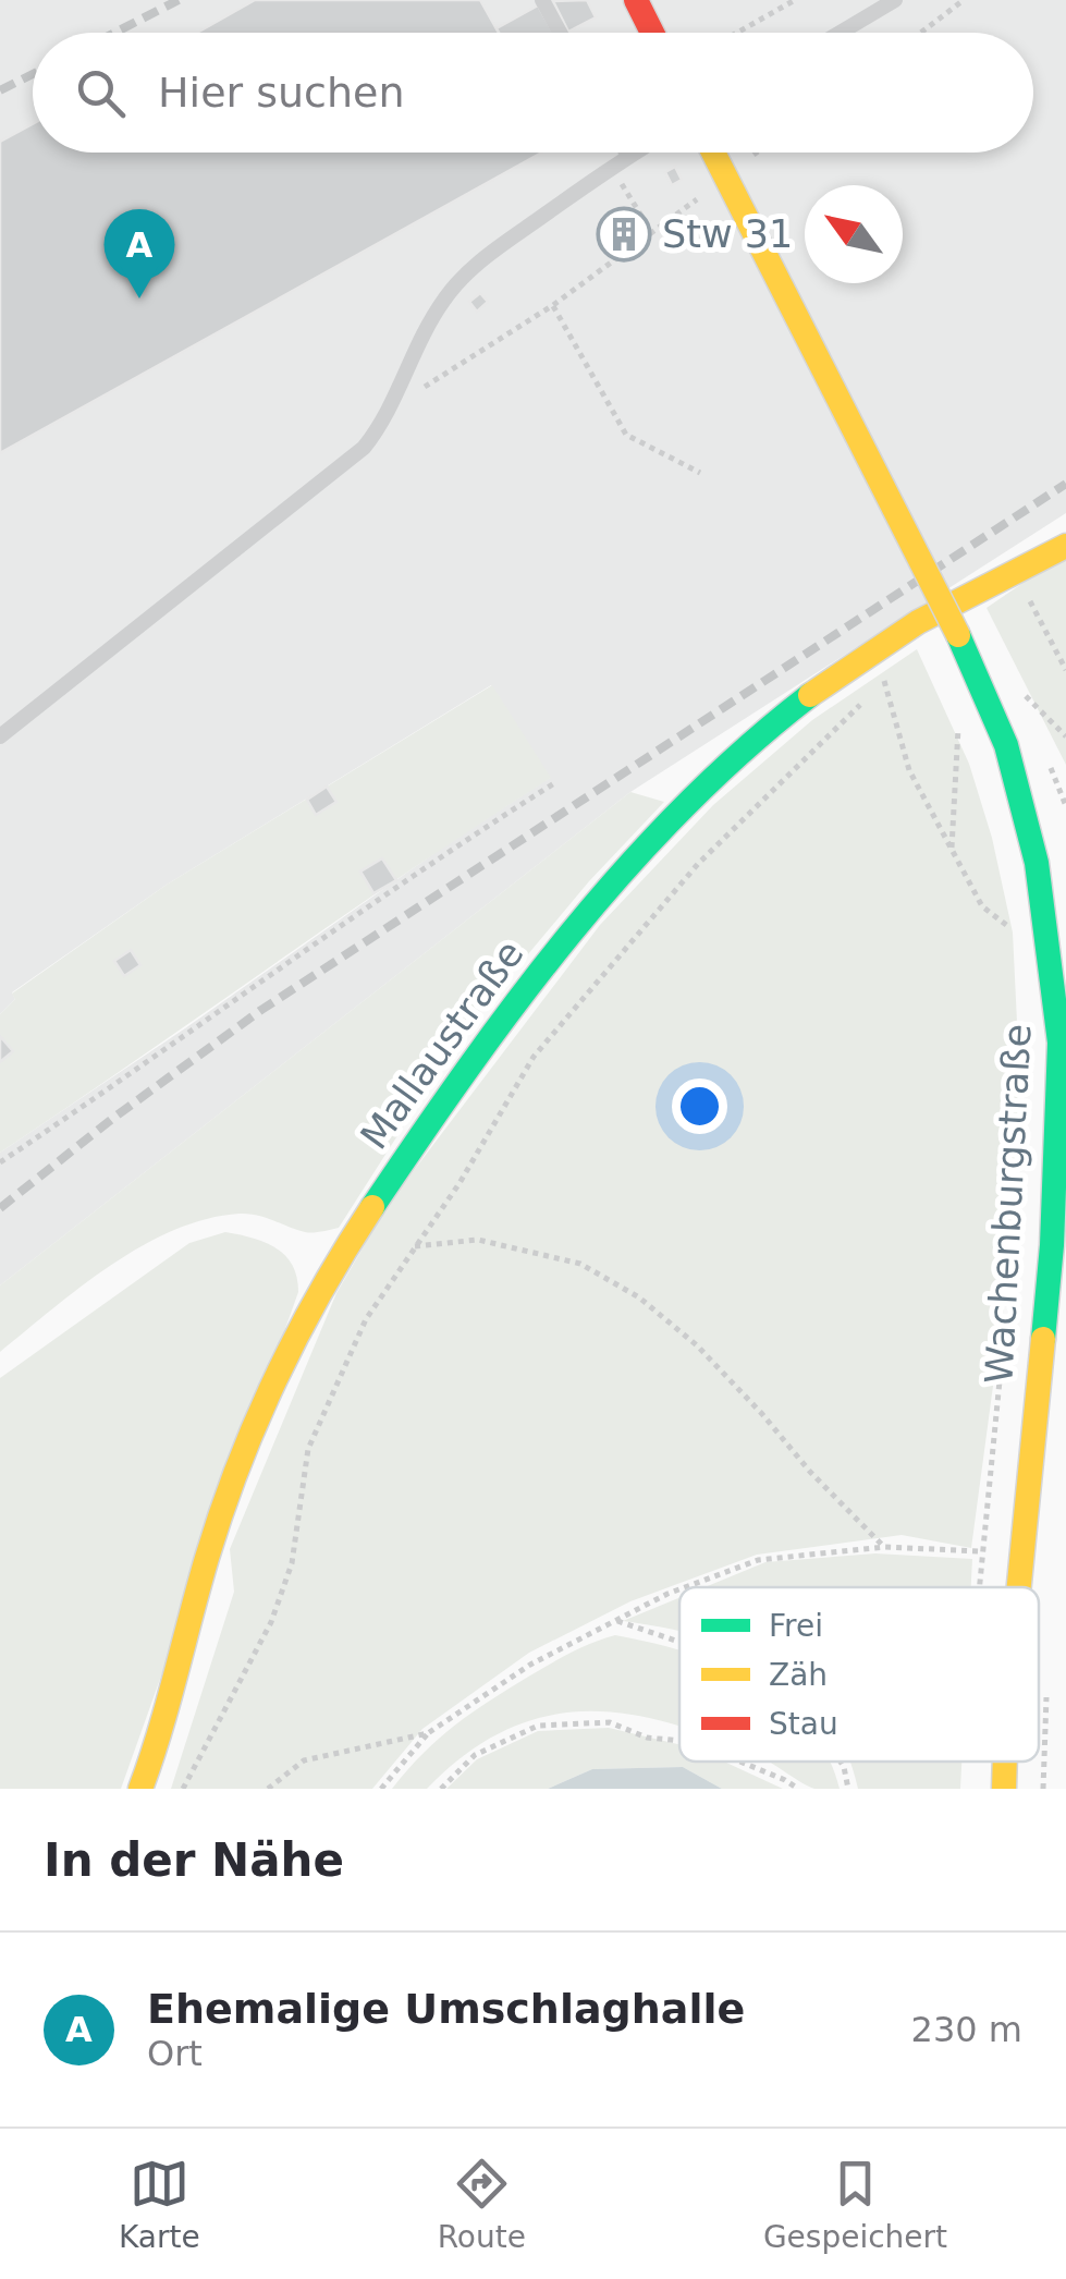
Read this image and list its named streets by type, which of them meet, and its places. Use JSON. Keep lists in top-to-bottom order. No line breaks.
{"streets":{"main road":["Mallaustraße","Wachenburgstraße"]},"places":{"building":["Stw 31"]},"legend":["Frei","Zäh","Stau"],"north":"top left","page":{"search":"Hier suchen","pins":"A","heading":"In der Nähe","list":[{"mark":"A","name":"Ehemalige Umschlaghalle","note":"Ort","value":"230 m"}],"nav":["Karte","Route","Gespeichert"]}}
